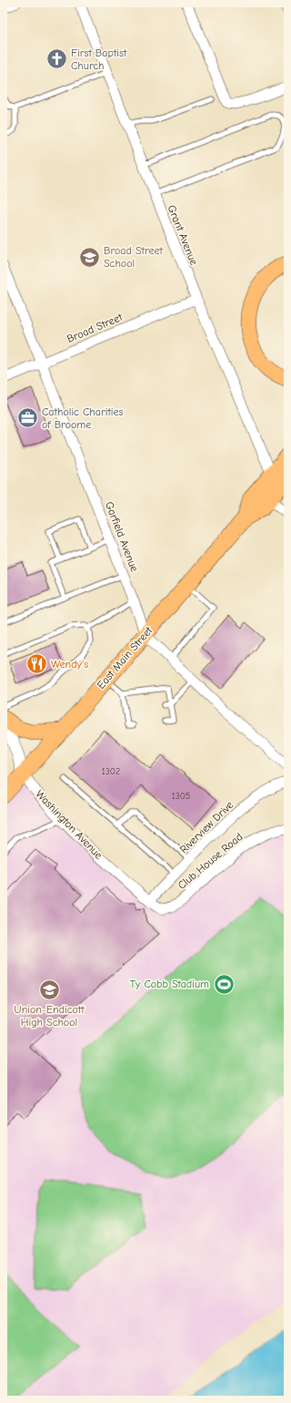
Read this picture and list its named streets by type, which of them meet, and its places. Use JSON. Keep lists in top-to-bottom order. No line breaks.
{"streets":{"main road":["East Main Street"],"street":["Grant Avenue","Broad Street","Garfield Avenue","Washington Avenue","Riverview Drive","Club House Road"]},"crossings":[["Grant Avenue","Broad Street"],["Grant Avenue","East Main Street"],["Broad Street","Garfield Avenue"],["Garfield Avenue","East Main Street"],["East Main Street","Washington Avenue"],["Washington Avenue","Riverview Drive"],["Washington Avenue","Club House Road"],["Riverview Drive","Club House Road"]],"places":{"church":["First Baptist Church"],"school or university":["Broad Street School","Union-Endicott High School"],"office":["Catholic Charities of Broome"],"restaurant":["Wendy's"],"sports":["Ty Cobb Stadium"]},"house_numbers":["1302","1305"]}
